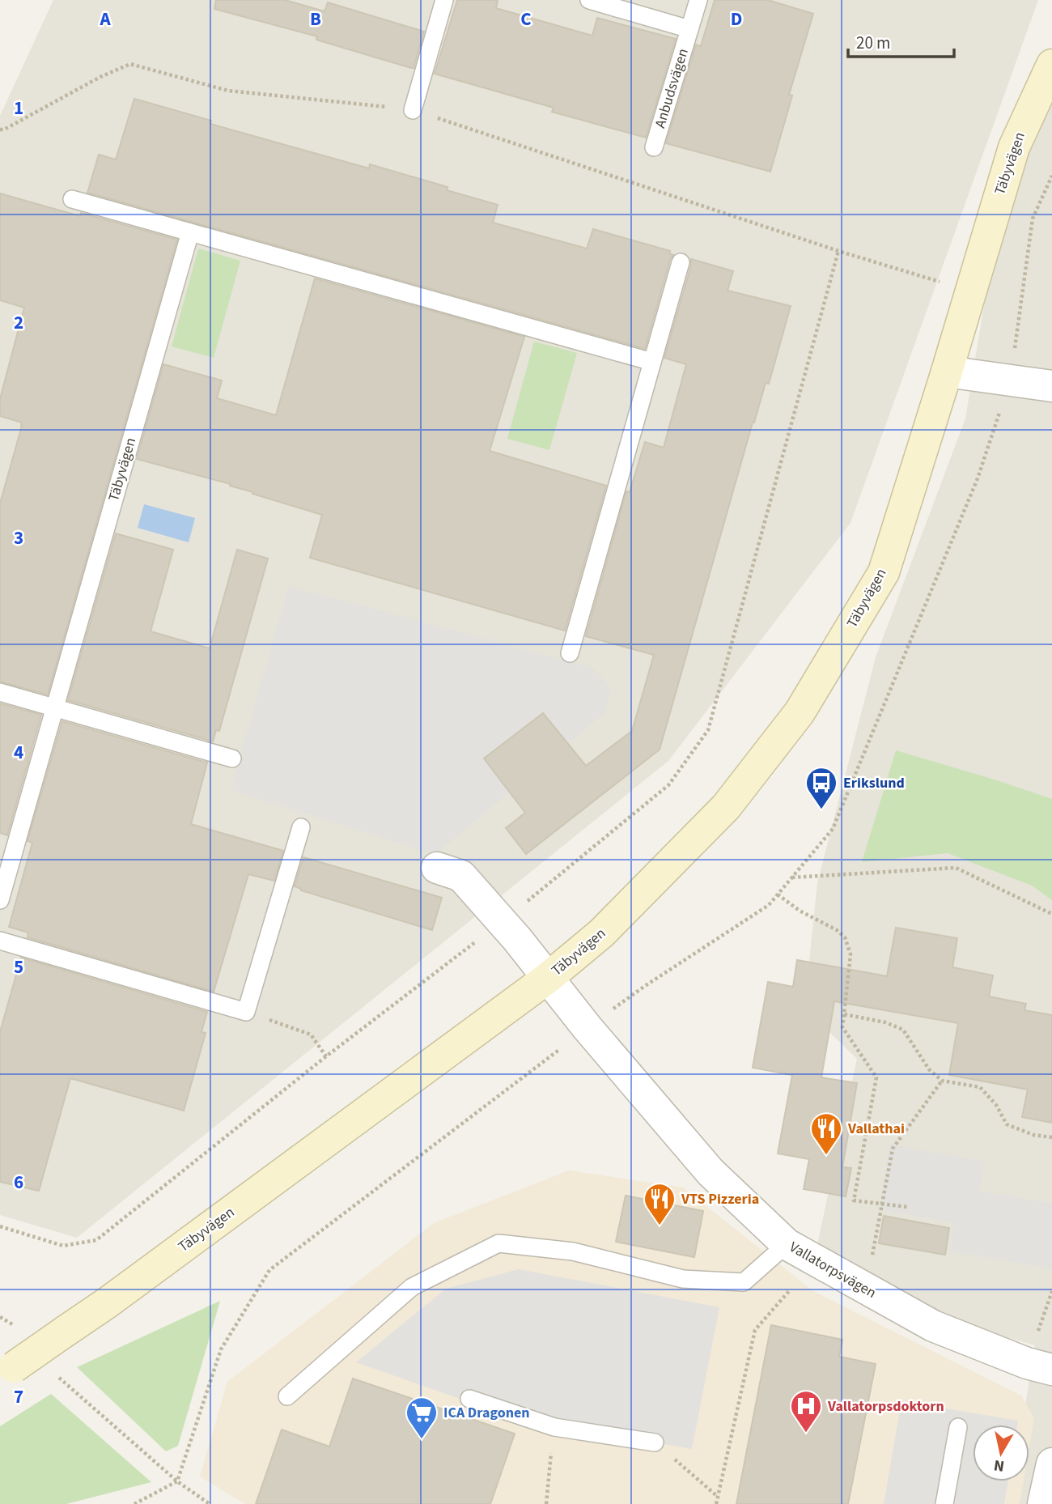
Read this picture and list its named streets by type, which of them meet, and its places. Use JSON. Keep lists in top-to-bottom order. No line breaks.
{"streets":{"main road":["Täbyvägen"],"street":["Vallatorpsvägen"],"lane":["Anbudsvägen"]},"crossings":[["Täbyvägen","Vallatorpsvägen"]],"places":{"bus stop":["Erikslund"],"restaurant":["Vallathai","VTS Pizzeria"],"hospital":["Vallatorpsdoktorn"],"supermarket":["ICA Dragonen"]},"scale_bar":"20 m","north":"bottom","grid":{"columns":["A","B","C","D"],"rows":["1","2","3","4","5","6","7"]}}
